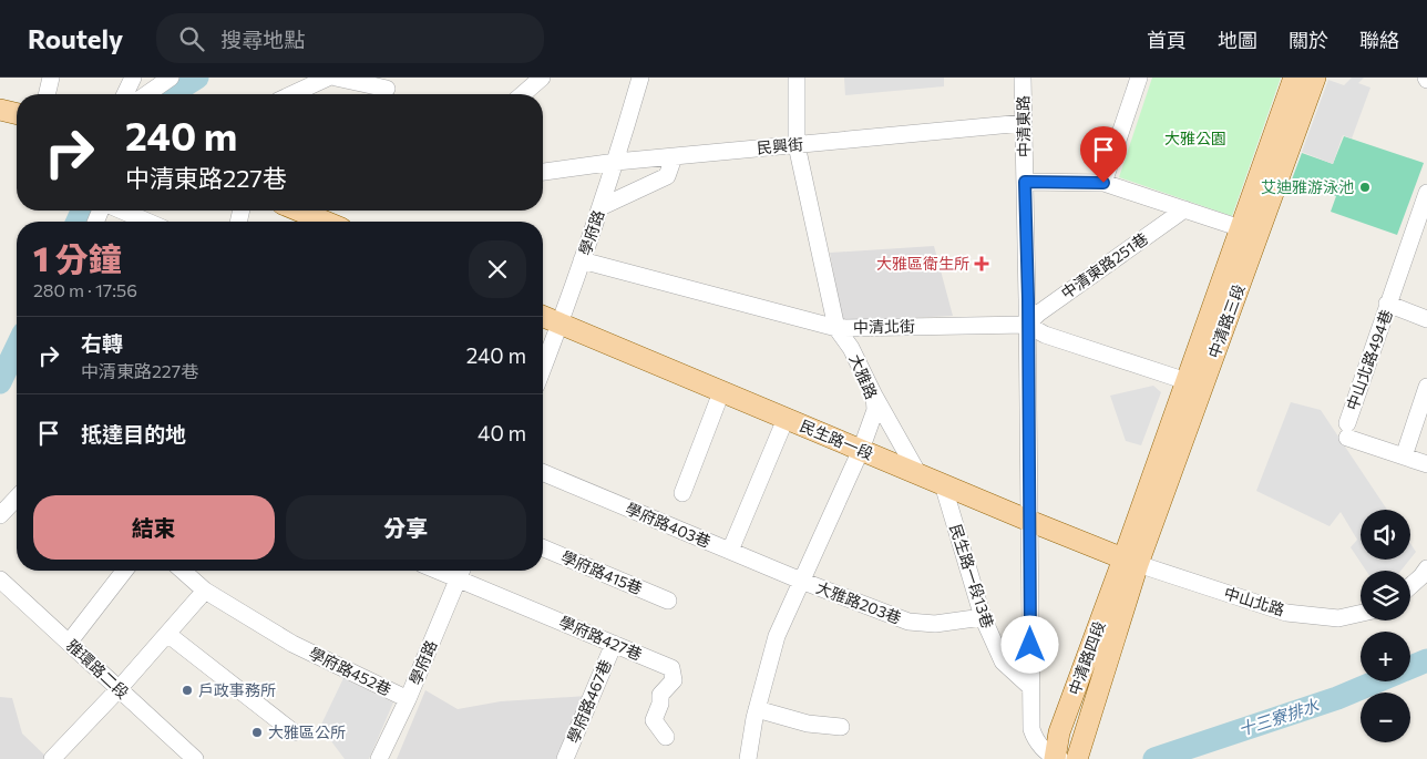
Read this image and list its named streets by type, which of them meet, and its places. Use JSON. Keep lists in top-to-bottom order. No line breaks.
{"streets":{"main road":["中清路三段","民生路一段","中清路四段"],"street":["中清東路","民興街","學府路","中清東路251巷","中清北街","中山北路494巷","大雅路","學府路403巷","學府路415巷","民生路一段13巷","中山北路","大雅路203巷","學府路427巷","雅環路二段","學府路452巷","學府路467巷"]},"crossings":[["中清東路","民興街"],["中清東路","中清東路251巷"],["中清東路","中清北街"],["中清東路","民生路一段"],["中清東路","民生路一段13巷"],["中清東路","中清路四段"],["民興街","學府路"],["民興街","大雅路"],["學府路","中清北街"],["學府路","民生路一段"],["學府路","學府路427巷"],["學府路","學府路452巷"],["中清東路251巷","中清北街"],["中清路三段","中清北街"],["中清路三段","民生路一段"],["中清路三段","中山北路"],["中清路三段","中清路四段"],["中清北街","大雅路"],["大雅路","民生路一段"],["大雅路","學府路403巷"],["大雅路","大雅路203巷"],["民生路一段","民生路一段13巷"],["民生路一段","中山北路"],["民生路一段","中清路四段"],["學府路403巷","大雅路203巷"],["民生路一段13巷","大雅路203巷"],["中山北路","中清路四段"],["學府路427巷","學府路467巷"]],"water":["十三寮排水"],"parks":["大雅公園"],"places":{"other":["艾迪雅游泳池","戶政事務所","大雅區公所"],"health":["大雅區衛生所"]},"page":{"header":"Routely","search":"搜尋地點","nav":["首頁","地圖","關於","聯絡"],"turn":["240 m","中清東路227巷"],"heading":["1 分鐘","280 m · 17:56"],"list":[{"name":"右轉","note":"中清東路227巷","value":"240 m"},{"name":"抵達目的地","value":"40 m"}],"buttons":["結束","分享"],"map_buttons":["+","−"]}}
